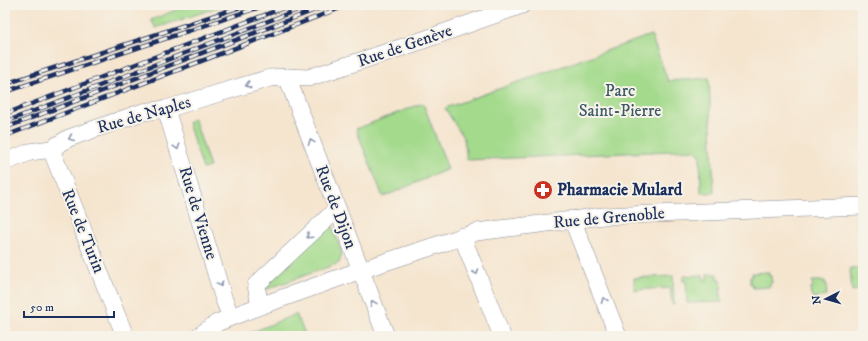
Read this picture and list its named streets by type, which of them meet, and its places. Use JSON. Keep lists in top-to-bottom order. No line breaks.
{"streets":{"street":["Rue de Genève","Rue de Naples","Rue de Dijon","Rue de Vienne","Rue de Grenoble","Rue de Turin"]},"crossings":[["Rue de Genève","Rue de Naples"],["Rue de Genève","Rue de Dijon"],["Rue de Naples","Rue de Dijon"],["Rue de Naples","Rue de Vienne"],["Rue de Naples","Rue de Turin"],["Rue de Dijon","Rue de Grenoble"],["Rue de Vienne","Rue de Grenoble"]],"one_way":["Rue de Naples","Rue de Vienne"],"parks":["Parc Saint-Pierre"],"places":{"pharmacy":["Pharmacie Mulard"]},"scale_bar":"50 m","north":"left"}
